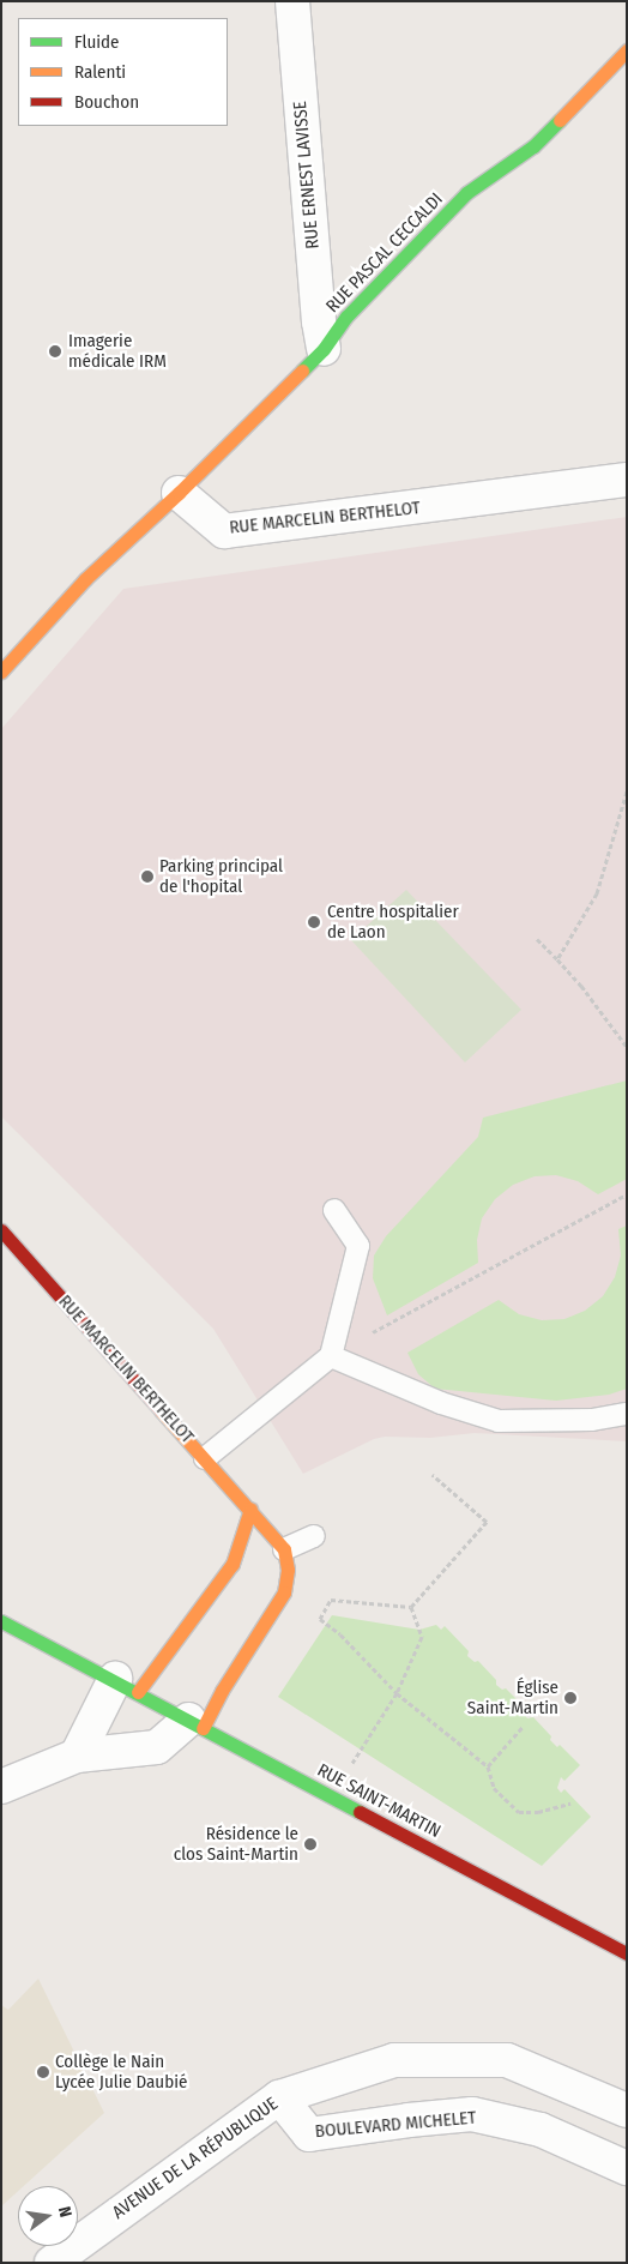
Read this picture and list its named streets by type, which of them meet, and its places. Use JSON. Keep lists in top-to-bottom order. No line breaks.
{"streets":{"street":["RUE ERNEST LAVISSE","RUE PASCAL CECCALDI","RUE MARCELIN BERTHELOT","RUE SAINT-MARTIN","BOULEVARD MICHELET","AVENUE DE LA RÉPUBLIQUE"]},"crossings":[["RUE ERNEST LAVISSE","RUE PASCAL CECCALDI"],["RUE PASCAL CECCALDI","RUE MARCELIN BERTHELOT"],["BOULEVARD MICHELET","AVENUE DE LA RÉPUBLIQUE"]],"places":["Imagerie médicale IRM","Parking principal de l'hopital","Centre hospitalier de Laon","Église Saint-Martin","Résidence le clos Saint-Martin","Collège le Nain Lycée Julie Daubié"],"legend":["Fluide","Ralenti","Bouchon"],"north":"right"}
